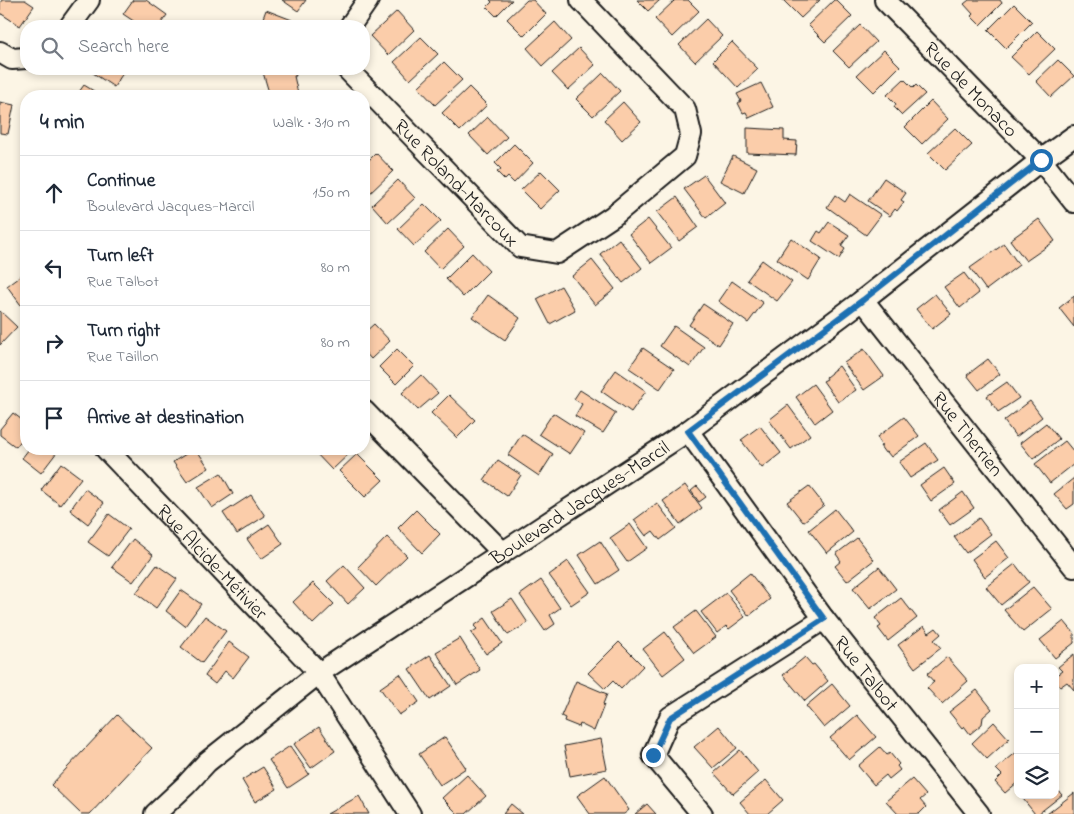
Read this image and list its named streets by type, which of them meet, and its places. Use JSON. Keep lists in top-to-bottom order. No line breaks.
{"streets":{"street":["Rue de Monaco","Rue Roland-Marcoux","Rue Therrien","Boulevard Jacques-Marcil","Rue Alcide-Métivier","Rue Talbot"]},"crossings":[["Rue de Monaco","Boulevard Jacques-Marcil"],["Rue Therrien","Boulevard Jacques-Marcil"],["Boulevard Jacques-Marcil","Rue Alcide-Métivier"],["Boulevard Jacques-Marcil","Rue Talbot"]],"page":{"search":"Search here","heading":["4 min","Walk · 310 m"],"list":[["Continue","Boulevard Jacques-Marcil","150 m"],["Turn left","Rue Talbot","80 m"],["Turn right","Rue Taillon","80 m"],"Arrive at destination"],"map_buttons":["+","−"]}}
